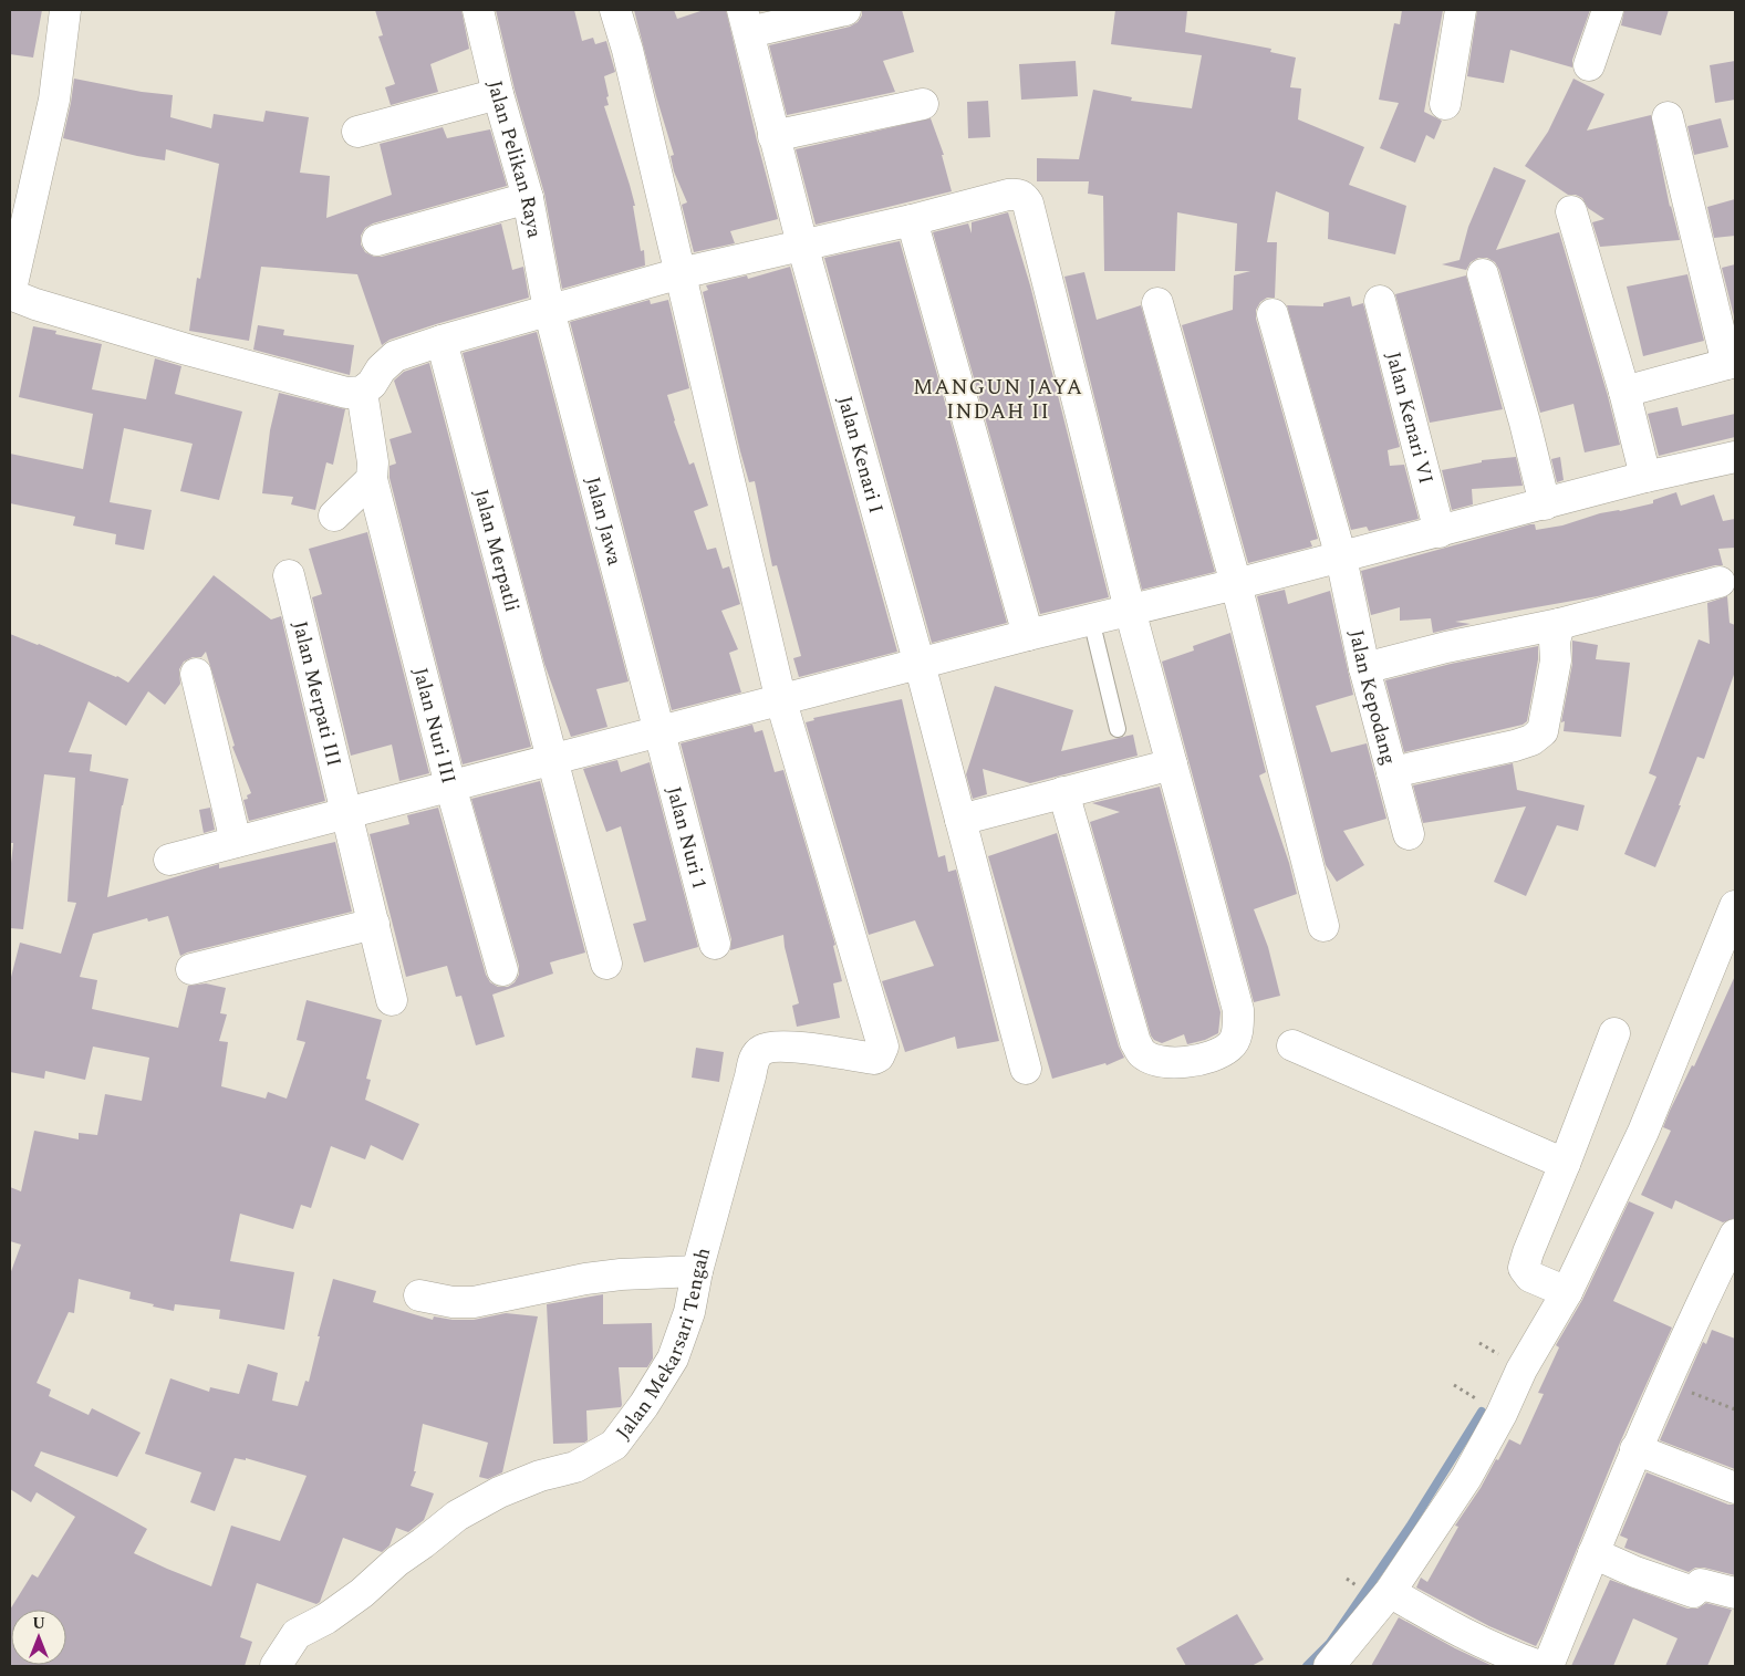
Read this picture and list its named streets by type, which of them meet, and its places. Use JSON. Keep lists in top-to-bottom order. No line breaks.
{"streets":{"street":["Jalan Pelikan Raya","Jalan Kenari VI","Jalan Kenari I","Jalan Jawa","Jalan Merpatli","Jalan Merpati III","Jalan Kepodang","Jalan Nuri III","Jalan Nuri 1","Jalan Mekarsari Tengah"]},"crossings":[["Jalan Pelikan Raya","Jalan Jawa"],["Jalan Jawa","Jalan Nuri 1"]],"districts":["MANGUN JAYA INDAH II"],"north":"top"}
